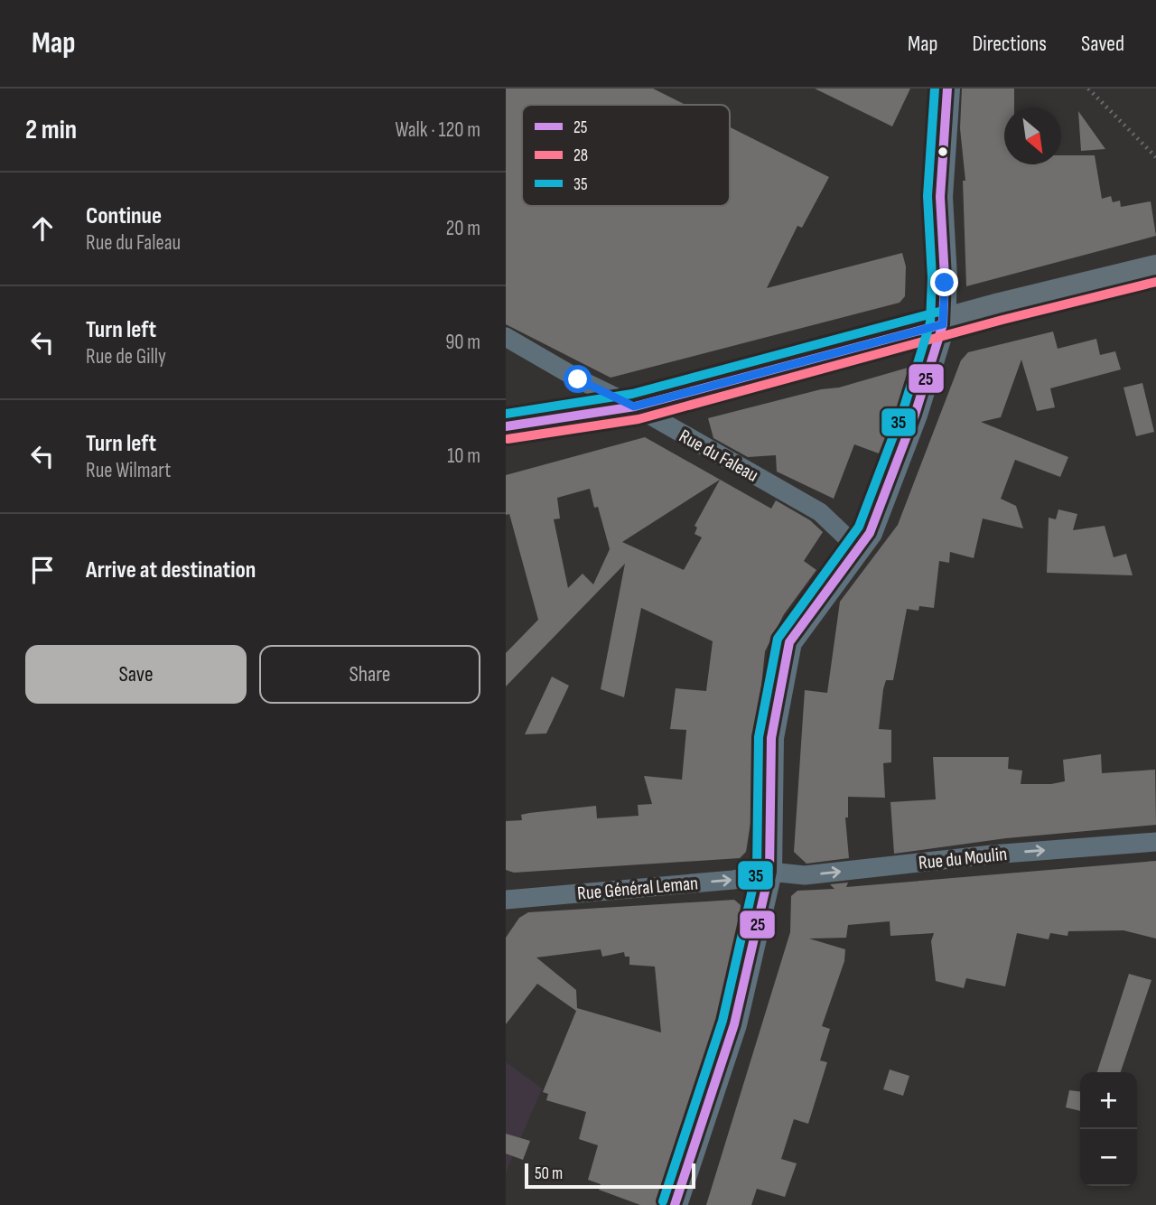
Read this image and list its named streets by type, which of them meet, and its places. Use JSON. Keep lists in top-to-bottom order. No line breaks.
{"streets":{"street":["Rue du Faleau","Rue du Moulin","Rue Général Leman"]},"crossings":[["Rue du Moulin","Rue Général Leman"]],"one_way":["Rue du Moulin","Rue Général Leman"],"lines":["transit line 25","transit line 35","transit line 28"],"legend":["25","28","35"],"scale_bar":"50 m","north":"bottom right","page":{"header":"Map","nav":["Map","Directions","Saved"],"heading":["2 min","Walk · 120 m"],"list":[["Continue","Rue du Faleau","20 m"],["Turn left","Rue de Gilly","90 m"],["Turn left","Rue Wilmart","10 m"],"Arrive at destination"],"buttons":["Save","Share"],"map_buttons":["+","−"],"scale":"50 m"}}
